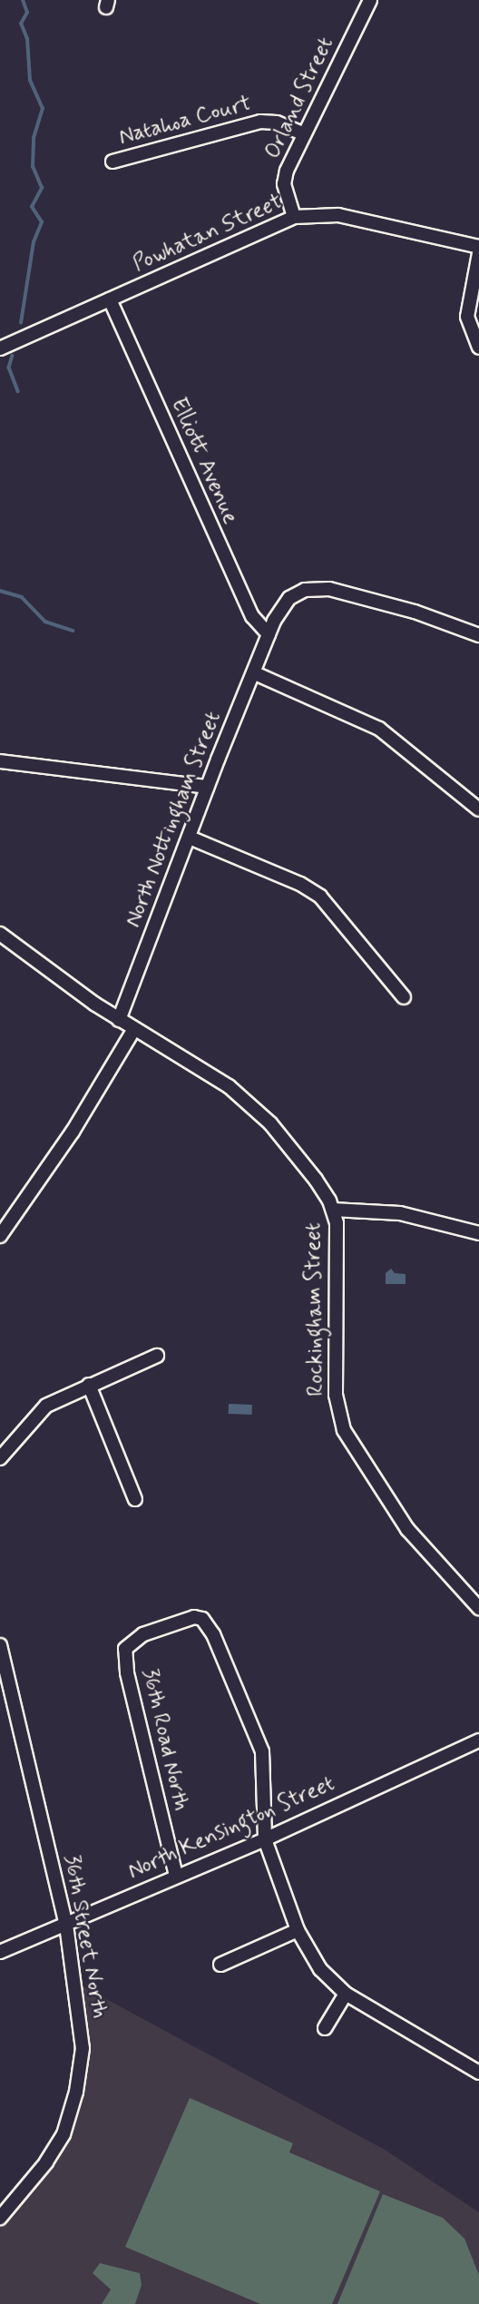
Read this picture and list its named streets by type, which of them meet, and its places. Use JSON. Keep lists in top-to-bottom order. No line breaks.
{"streets":{"street":["Orland Street","Natahoa Court","Powhatan Street","Elliott Avenue","North Nottingham Street","Rockingham Street","36th Road North","North Kensington Street","36th Street North"]},"crossings":[["Orland Street","Natahoa Court"],["Orland Street","Powhatan Street"],["Powhatan Street","Elliott Avenue"],["Elliott Avenue","North Nottingham Street"],["North Nottingham Street","Rockingham Street"],["36th Road North","North Kensington Street"],["North Kensington Street","36th Street North"]]}
